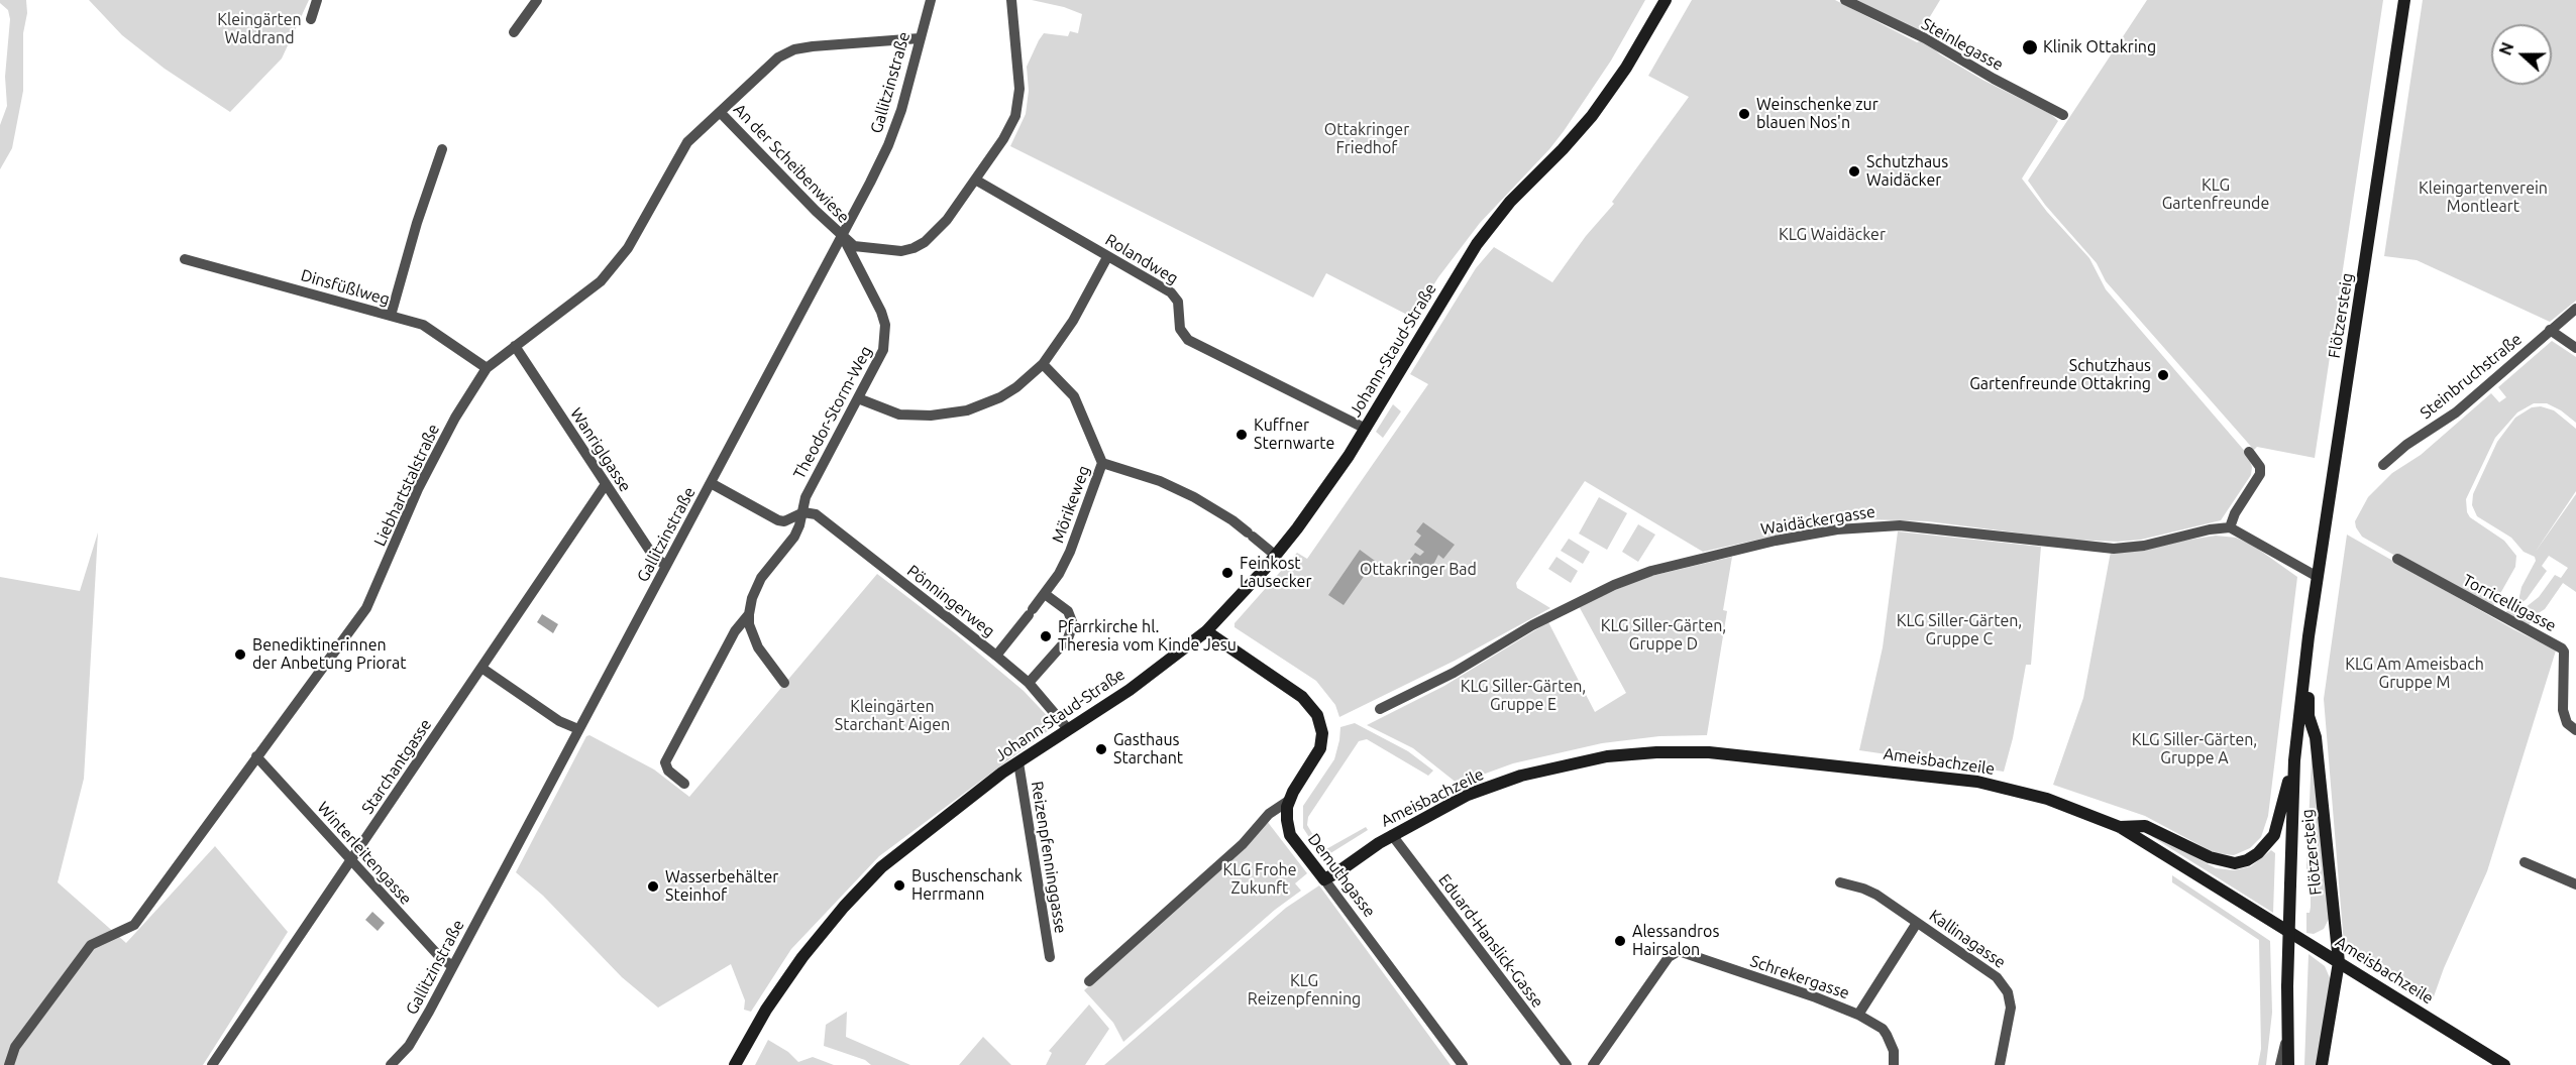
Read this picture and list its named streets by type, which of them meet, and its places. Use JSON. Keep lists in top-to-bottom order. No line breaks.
{"streets":{"street":["Steinlegasse","Gallitzinstraße","An der Scheibenwiese","Rolandweg","Dinsfüßlweg","Flötzersteig","Johann-Staud-Straße","Steinbruchstraße","Theodor-Storm-Weg","Wanriglgasse","Liebhartstalstraße","Mörikeweg","Waidäckergasse","Pönningerweg","Torricelligasse","Ameisbachzeile","Starchantgasse","Winterleitengasse","Reizenpfenninggasse","Demuthgasse","Kallinagasse","Eduard-Hanslick-Gasse","Schrekergasse"]},"crossings":[["Gallitzinstraße","An der Scheibenwiese"],["Gallitzinstraße","Theodor-Storm-Weg"],["Gallitzinstraße","Wanriglgasse"],["Gallitzinstraße","Liebhartstalstraße"],["Gallitzinstraße","Winterleitengasse"],["An der Scheibenwiese","Theodor-Storm-Weg"],["An der Scheibenwiese","Liebhartstalstraße"],["Rolandweg","Johann-Staud-Straße"],["Dinsfüßlweg","Liebhartstalstraße"],["Flötzersteig","Ameisbachzeile"],["Johann-Staud-Straße","Pönningerweg"],["Johann-Staud-Straße","Reizenpfenninggasse"],["Johann-Staud-Straße","Demuthgasse"],["Theodor-Storm-Weg","Pönningerweg"],["Wanriglgasse","Liebhartstalstraße"],["Wanriglgasse","Starchantgasse"],["Liebhartstalstraße","Winterleitengasse"],["Mörikeweg","Pönningerweg"],["Ameisbachzeile","Demuthgasse"],["Ameisbachzeile","Eduard-Hanslick-Gasse"],["Starchantgasse","Winterleitengasse"]],"parks":["Kleingärten Waldrand","Ottakringer Friedhof","KLG Gartenfreunde","Kleingartenverein Montleart","KLG Waidäcker","Ottakringer Bad","KLG Siller-Gärten, Gruppe C","KLG Siller-Gärten, Gruppe D","KLG Am Ameisbach Gruppe M","KLG Siller-Gärten, Gruppe E","Kleingärten Starchant Aigen","KLG Siller-Gärten, Gruppe A","KLG Frohe Zukunft","KLG Reizenpfenning"],"places":["Klinik Ottakring","Weinschenke zur blauen Nos'n","Schutzhaus Waidäcker","Schutzhaus Gartenfreunde Ottakring","Kuffner Sternwarte","Feinkost Lausecker","Pfarrkirche hl. Theresia vom Kinde Jesu","Benediktinerinnen der Anbetung Priorat","Gasthaus Starchant","Buschenschank Herrmann","Wasserbehälter Steinhof","Alessandros Hairsalon"],"north":"left"}
